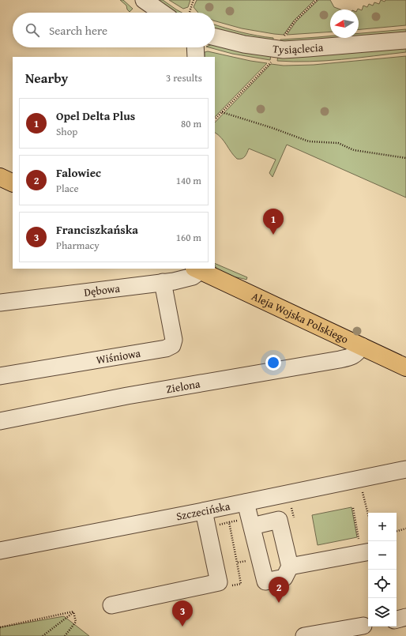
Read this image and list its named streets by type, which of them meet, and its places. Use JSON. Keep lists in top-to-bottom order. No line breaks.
{"streets":{"main road":["Aleja Wojska Polskiego"],"street":["Tysiąclecia","Dębowa","Wiśniowa","Zielona","Szczecińska"]},"crossings":[["Dębowa","Aleja Wojska Polskiego"],["Dębowa","Wiśniowa"],["Aleja Wojska Polskiego","Zielona"]],"north":"left","page":{"search":"Search here","heading":["Nearby","3 results"],"list":[{"mark":"1","name":"Opel Delta Plus","note":"Shop","value":"80 m"},{"mark":"2","name":"Falowiec","note":"Place","value":"140 m"},{"mark":"3","name":"Franciszkańska","note":"Pharmacy","value":"160 m"}],"pins":["1","2","3"],"map_buttons":["+","−"]}}
